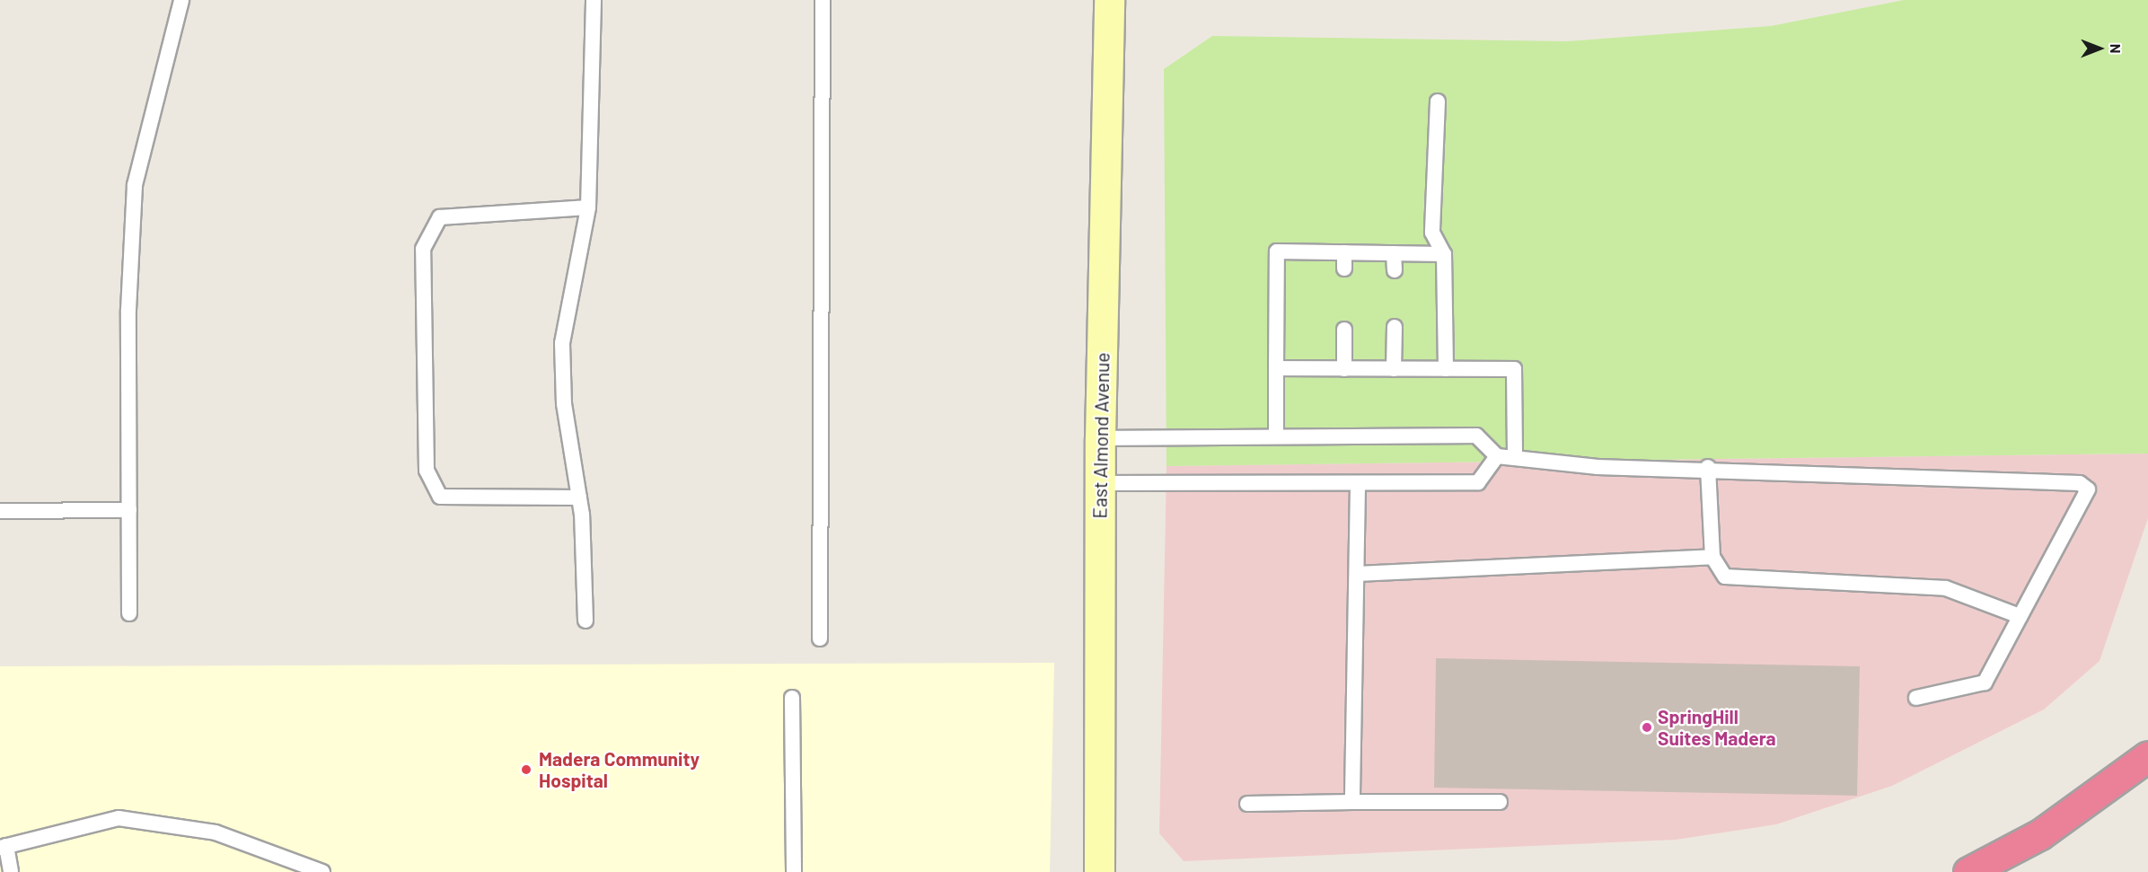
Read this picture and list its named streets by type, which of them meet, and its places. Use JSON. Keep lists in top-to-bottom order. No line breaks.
{"streets":{"main road":["East Almond Avenue"]},"places":["SpringHill Suites Madera","Madera Community Hospital"],"north":"right"}
